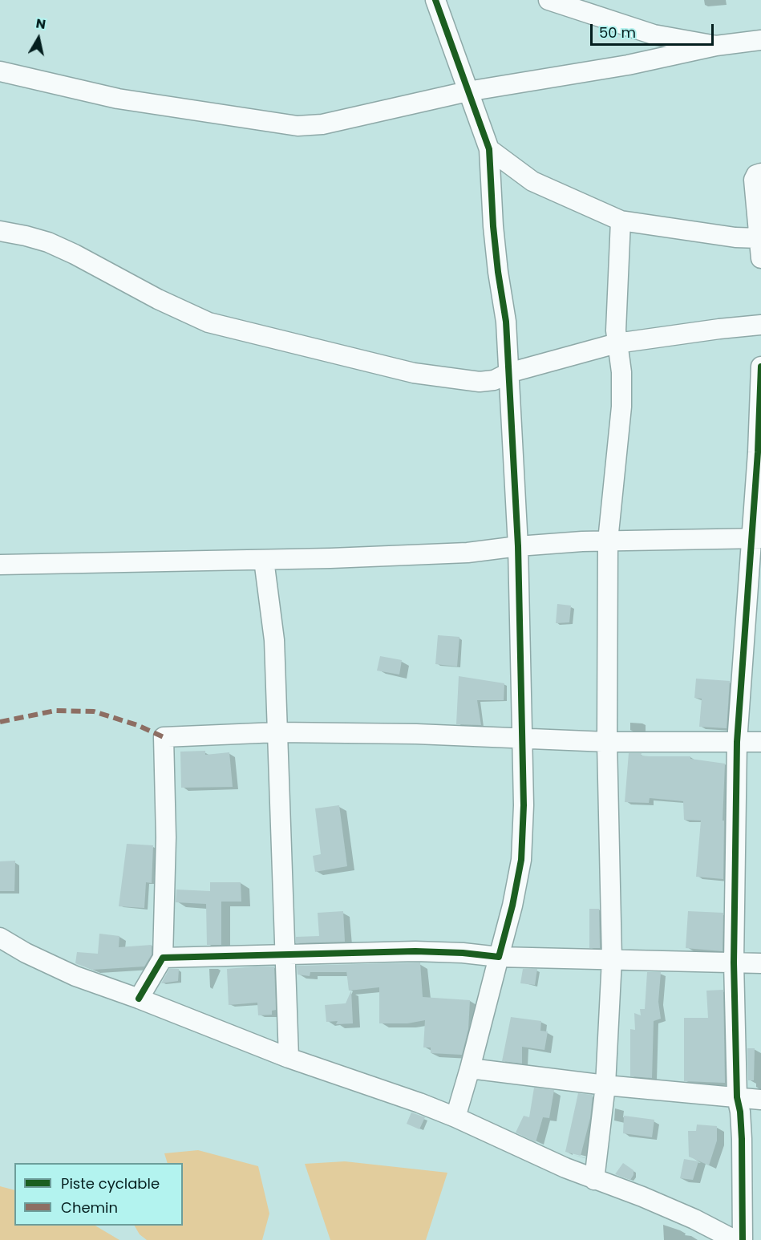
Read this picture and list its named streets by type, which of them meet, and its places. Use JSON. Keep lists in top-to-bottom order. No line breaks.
{"legend":["Piste cyclable","Chemin"],"scale_bar":"50 m","north":"top"}
